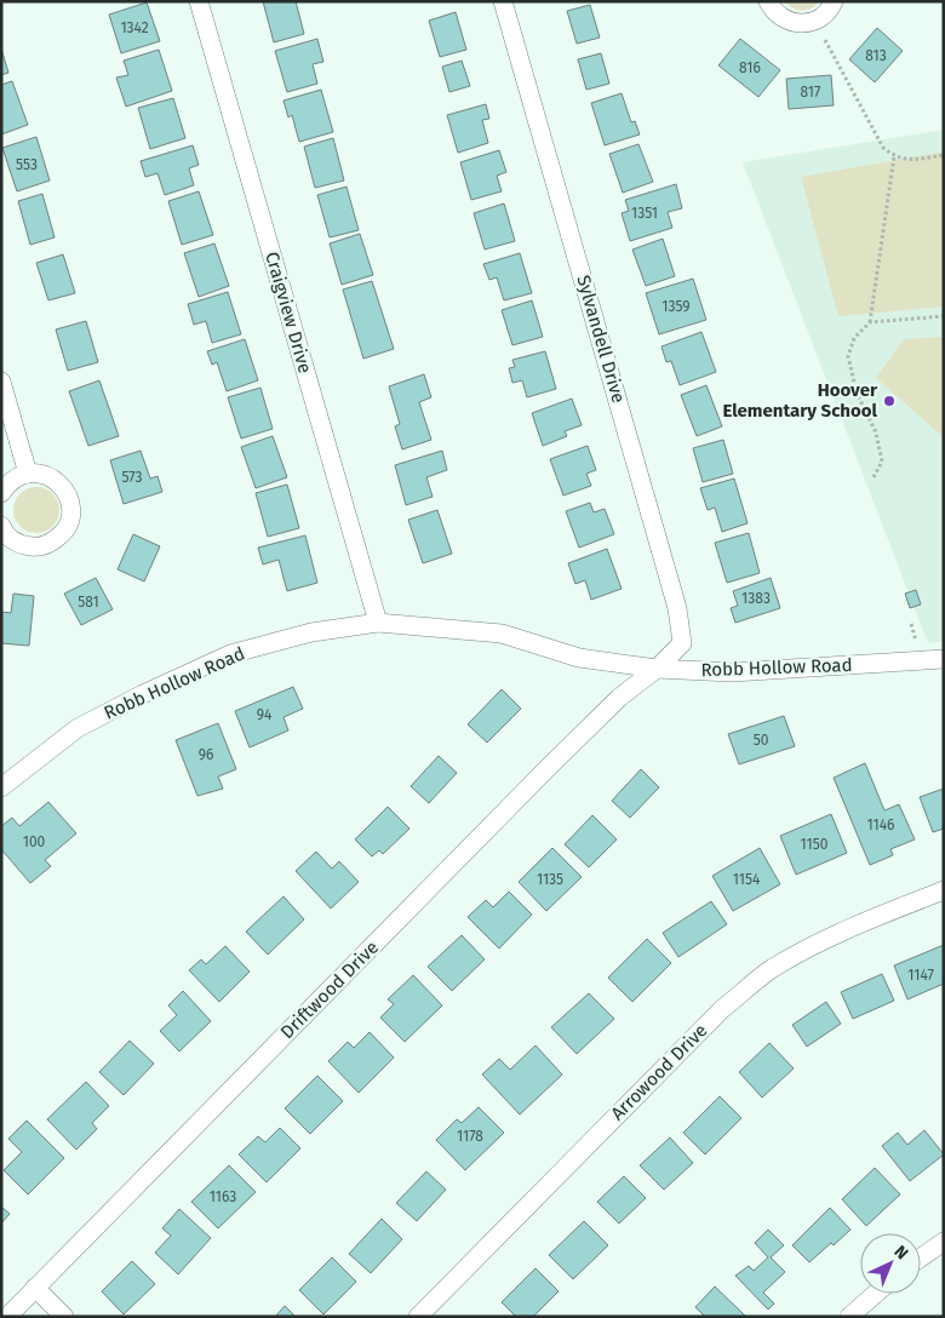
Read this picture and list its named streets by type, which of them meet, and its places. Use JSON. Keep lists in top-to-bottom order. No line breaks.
{"streets":{"street":["Craigview Drive","Sylvandell Drive","Robb Hollow Road","Driftwood Drive","Arrowood Drive"]},"crossings":[["Craigview Drive","Robb Hollow Road"],["Sylvandell Drive","Robb Hollow Road"],["Sylvandell Drive","Driftwood Drive"],["Robb Hollow Road","Driftwood Drive"]],"places":["Hoover Elementary School"],"house_numbers":["1342","813","816","817","553","1351","1359","573","1383","581","94","50","96","1146","100","1150","1135","1154","1147","1178","1163"],"north":"top right"}
